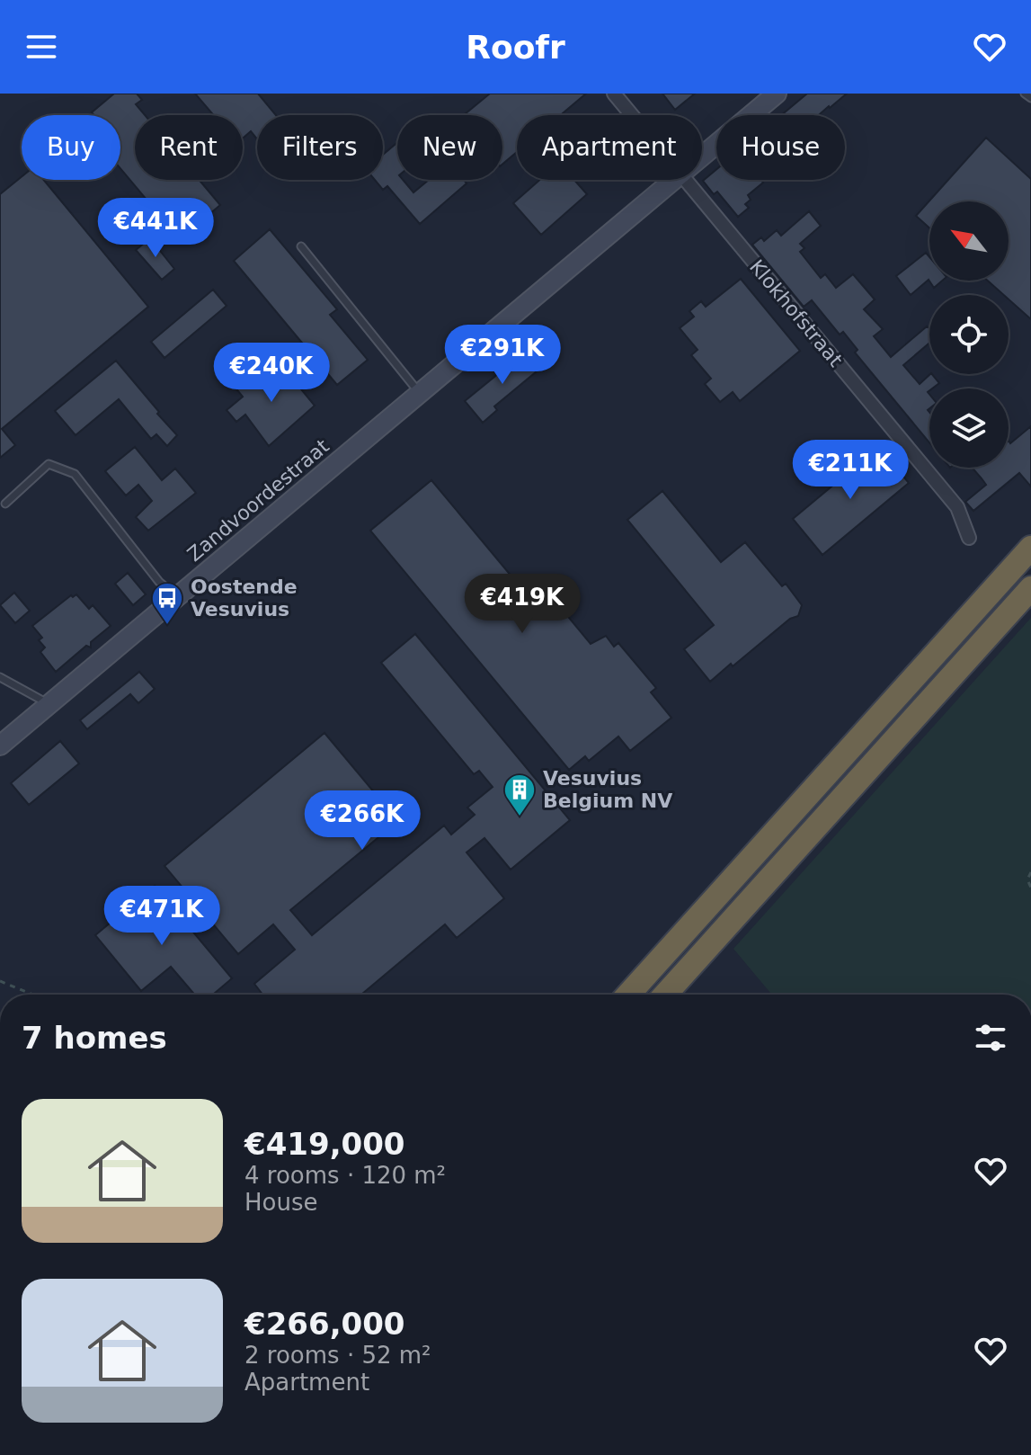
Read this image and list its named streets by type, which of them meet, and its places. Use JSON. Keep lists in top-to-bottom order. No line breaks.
{"streets":{"main road":["Zandvoordestraat"],"street":["Klokhofstraat"]},"places":{"bus stop":["Oostende Vesuvius"],"building":["Vesuvius Belgium NV"]},"north":"top left","page":{"header":"Roofr","chip":["Buy","Rent","Filters","New","Apartment","House"],"price":["€441K","€291K","€240K","€211K","€419K","€266K","€471K"],"heading":"7 homes","list":[{"name":"€419,000","note":"4 rooms · 120 m² · House"},{"name":"€266,000","note":"2 rooms · 52 m² · Apartment"}]}}
